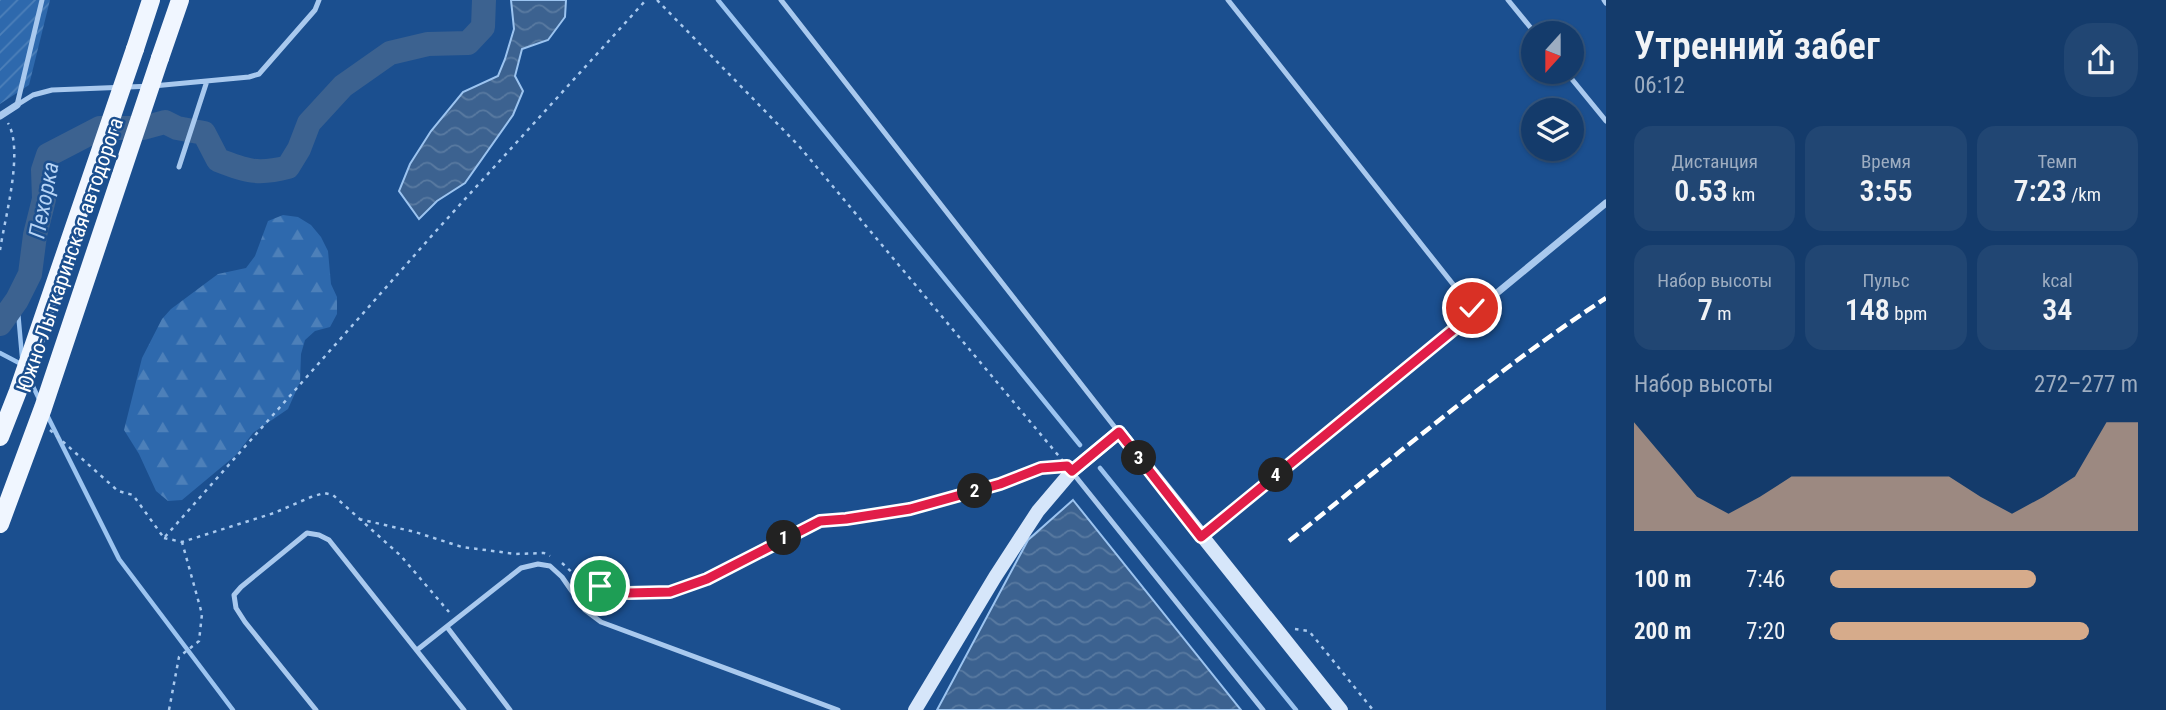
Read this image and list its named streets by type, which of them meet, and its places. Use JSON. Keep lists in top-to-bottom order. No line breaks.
{"streets":{"main road":["Южно-Лыткаринская автодорога"]},"water":["Пехорка"],"north":"bottom","page":{"heading":["Утренний забег","06:12"],"stats":[["Дистанция","0.53 km"],["Время","3:55"],["Темп","7:23 /km"],["Набор высоты","7 m"],["Пульс","148 bpm"],["kcal","34"]],"chart":["Набор высоты","272–277 m"],"pins":["3","4","2","1"],"list":[{"name":"100 m","note":"7:46"},{"name":"200 m","note":"7:20"}]}}
